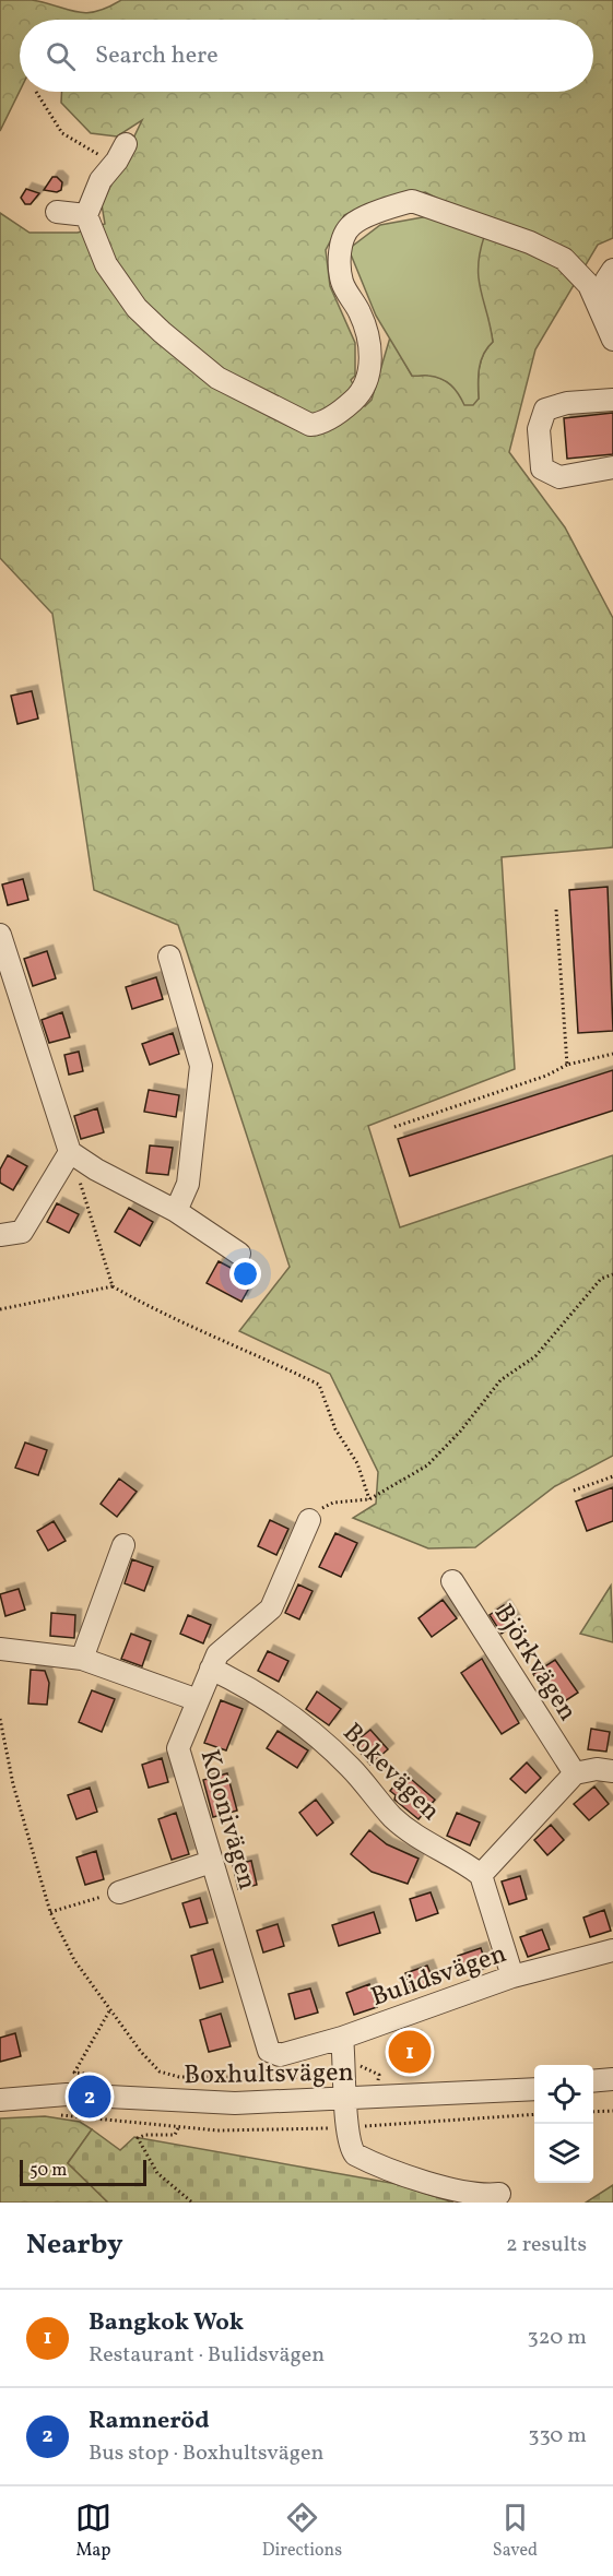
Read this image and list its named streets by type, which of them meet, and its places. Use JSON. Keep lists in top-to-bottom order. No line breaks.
{"streets":{"street":["Björkvägen","Bokevägen","Kolonivägen","Bulidsvägen","Boxhultsvägen"]},"crossings":[["Bokevägen","Kolonivägen"],["Kolonivägen","Bulidsvägen"]],"scale_bar":"50 m","page":{"search":"Search here","pins":["1","2"],"scale":"50 m","heading":["Nearby","2 results"],"list":[{"mark":"1","name":"Bangkok Wok","note":"Restaurant · Bulidsvägen","value":"320 m"},{"mark":"2","name":"Ramneröd","note":"Bus stop · Boxhultsvägen","value":"330 m"}],"nav":["Map","Directions","Saved"]}}
